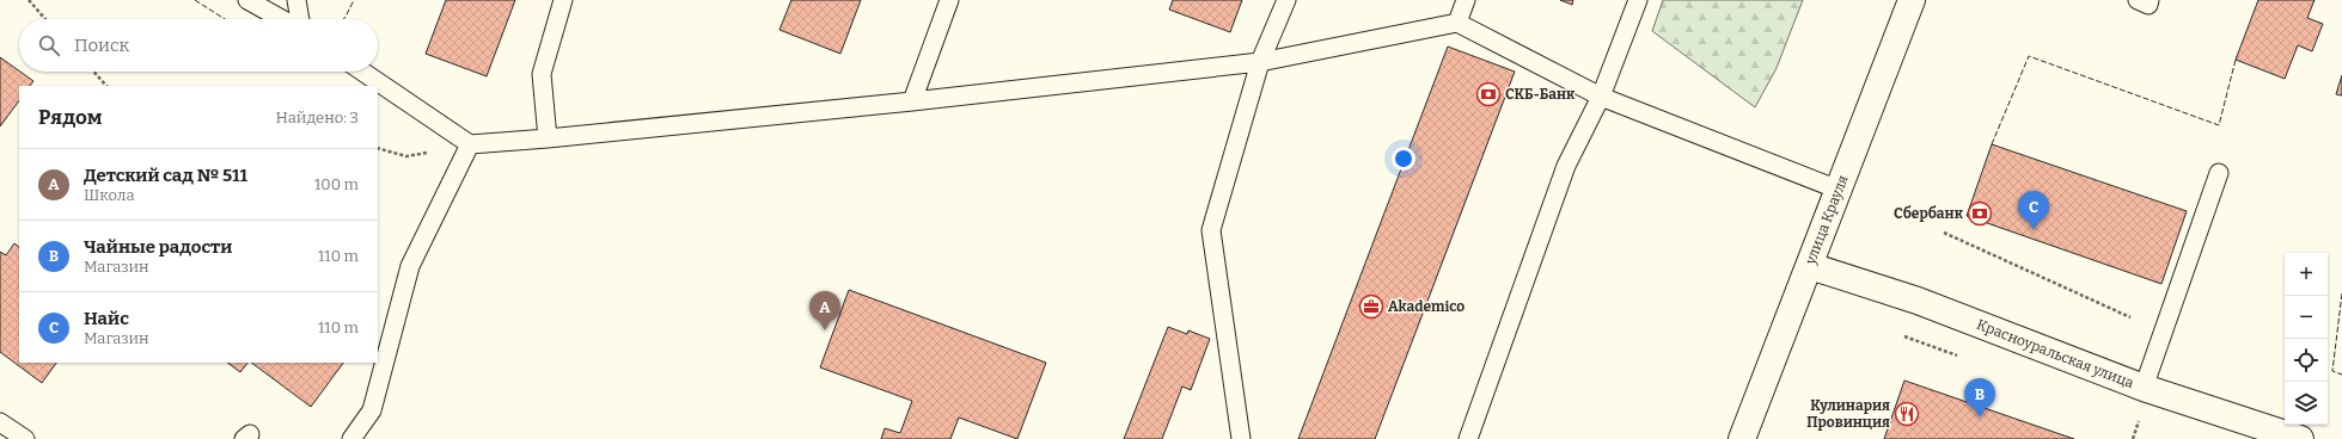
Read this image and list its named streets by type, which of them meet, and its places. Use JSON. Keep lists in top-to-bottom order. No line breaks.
{"streets":{"street":["улица Крауля","Красноуральская улица"]},"crossings":[["улица Крауля","Красноуральская улица"]],"places":{"bank":["СКБ-Банк","Сбербанк"],"office":["Akademico"],"restaurant":["Кулинария Провинция"]},"page":{"search":"Поиск","heading":["Рядом","Найдено: 3"],"list":[{"mark":"A","name":"Детский сад № 511","note":"Школа","value":"100 m"},{"mark":"B","name":"Чайные радости","note":"Магазин","value":"110 m"},{"mark":"C","name":"Найс","note":"Магазин","value":"110 m"}],"pins":["C","A","B"],"map_buttons":["+","−"]}}
